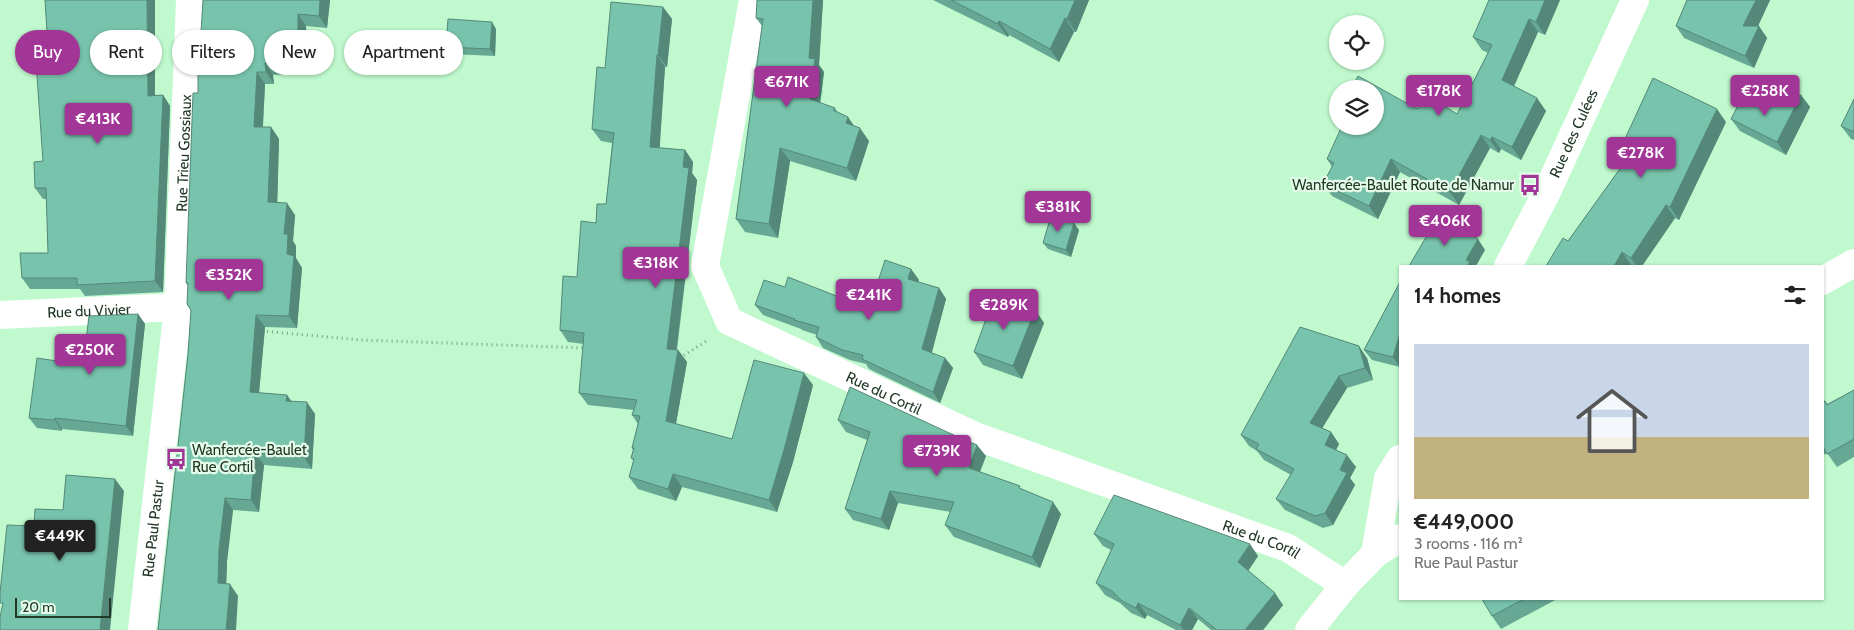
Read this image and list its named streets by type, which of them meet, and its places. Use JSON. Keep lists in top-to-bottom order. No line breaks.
{"streets":{"street":["Rue des Culées","Rue Trieu Gossiaux","Rue du Vivier","Rue du Cortil","Rue Paul Pastur"]},"crossings":[["Rue Trieu Gossiaux","Rue du Vivier"],["Rue Trieu Gossiaux","Rue Paul Pastur"],["Rue du Vivier","Rue Paul Pastur"]],"places":{"bus stop":["Wanfercée-Baulet Route de Namur","Wanfercée-Baulet Rue Cortil"]},"scale_bar":"20 m","page":{"chip":["Buy","Rent","Filters","New","Apartment"],"price":["€671K","€178K","€258K","€413K","€278K","€381K","€406K","€318K","€352K","€241K","€289K","€250K","€739K","€449K"],"heading":"14 homes","list":[{"name":"€449,000","note":"3 rooms · 116 m² · Rue Paul Pastur"}],"scale":"20 m"}}
